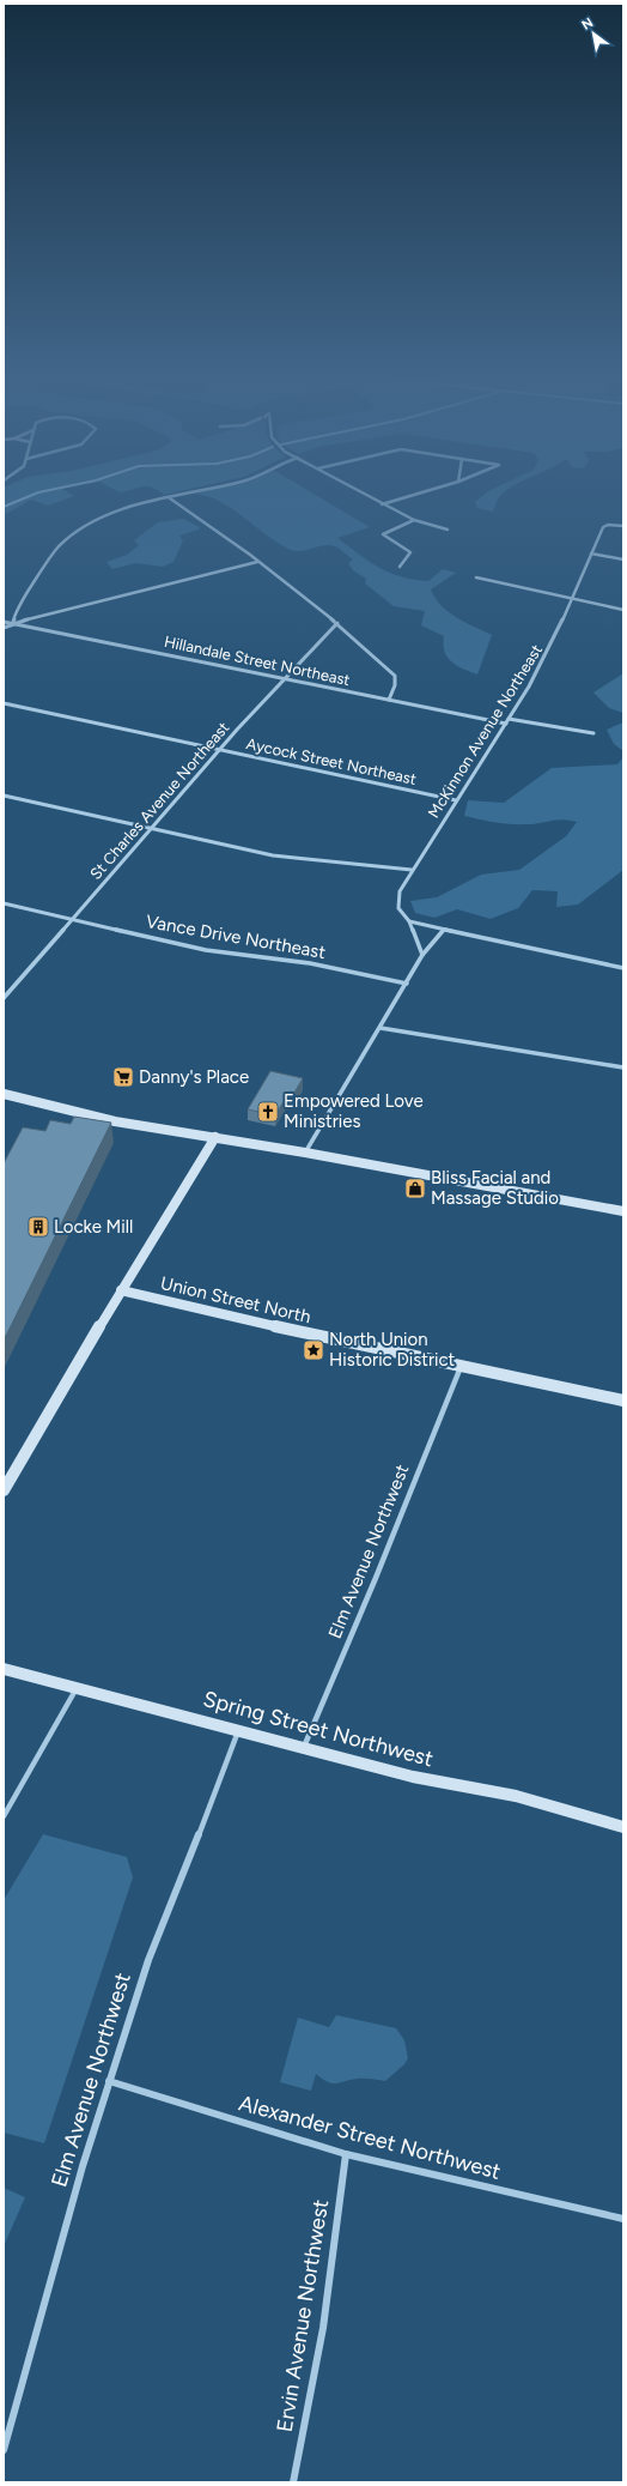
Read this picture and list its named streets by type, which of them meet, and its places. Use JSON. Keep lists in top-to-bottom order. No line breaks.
{"streets":{"street":["Hillandale Street Northeast","McKinnon Avenue Northeast","Aycock Street Northeast","St Charles Avenue Northeast","Vance Drive Northeast","Union Street North","Elm Avenue Northwest","Spring Street Northwest","Alexander Street Northwest","Ervin Avenue Northwest"]},"crossings":[["Hillandale Street Northeast","McKinnon Avenue Northeast"],["Hillandale Street Northeast","St Charles Avenue Northeast"],["McKinnon Avenue Northeast","Aycock Street Northeast"],["Aycock Street Northeast","St Charles Avenue Northeast"],["St Charles Avenue Northeast","Vance Drive Northeast"],["Union Street North","Elm Avenue Northwest"],["Elm Avenue Northwest","Spring Street Northwest"],["Elm Avenue Northwest","Alexander Street Northwest"],["Alexander Street Northwest","Ervin Avenue Northwest"]],"places":{"supermarket":["Danny's Place"],"church":["Empowered Love Ministries"],"shop":["Bliss Facial and Massage Studio"],"building":["Locke Mill"],"place":["North Union Historic District"]},"north":"top left"}
